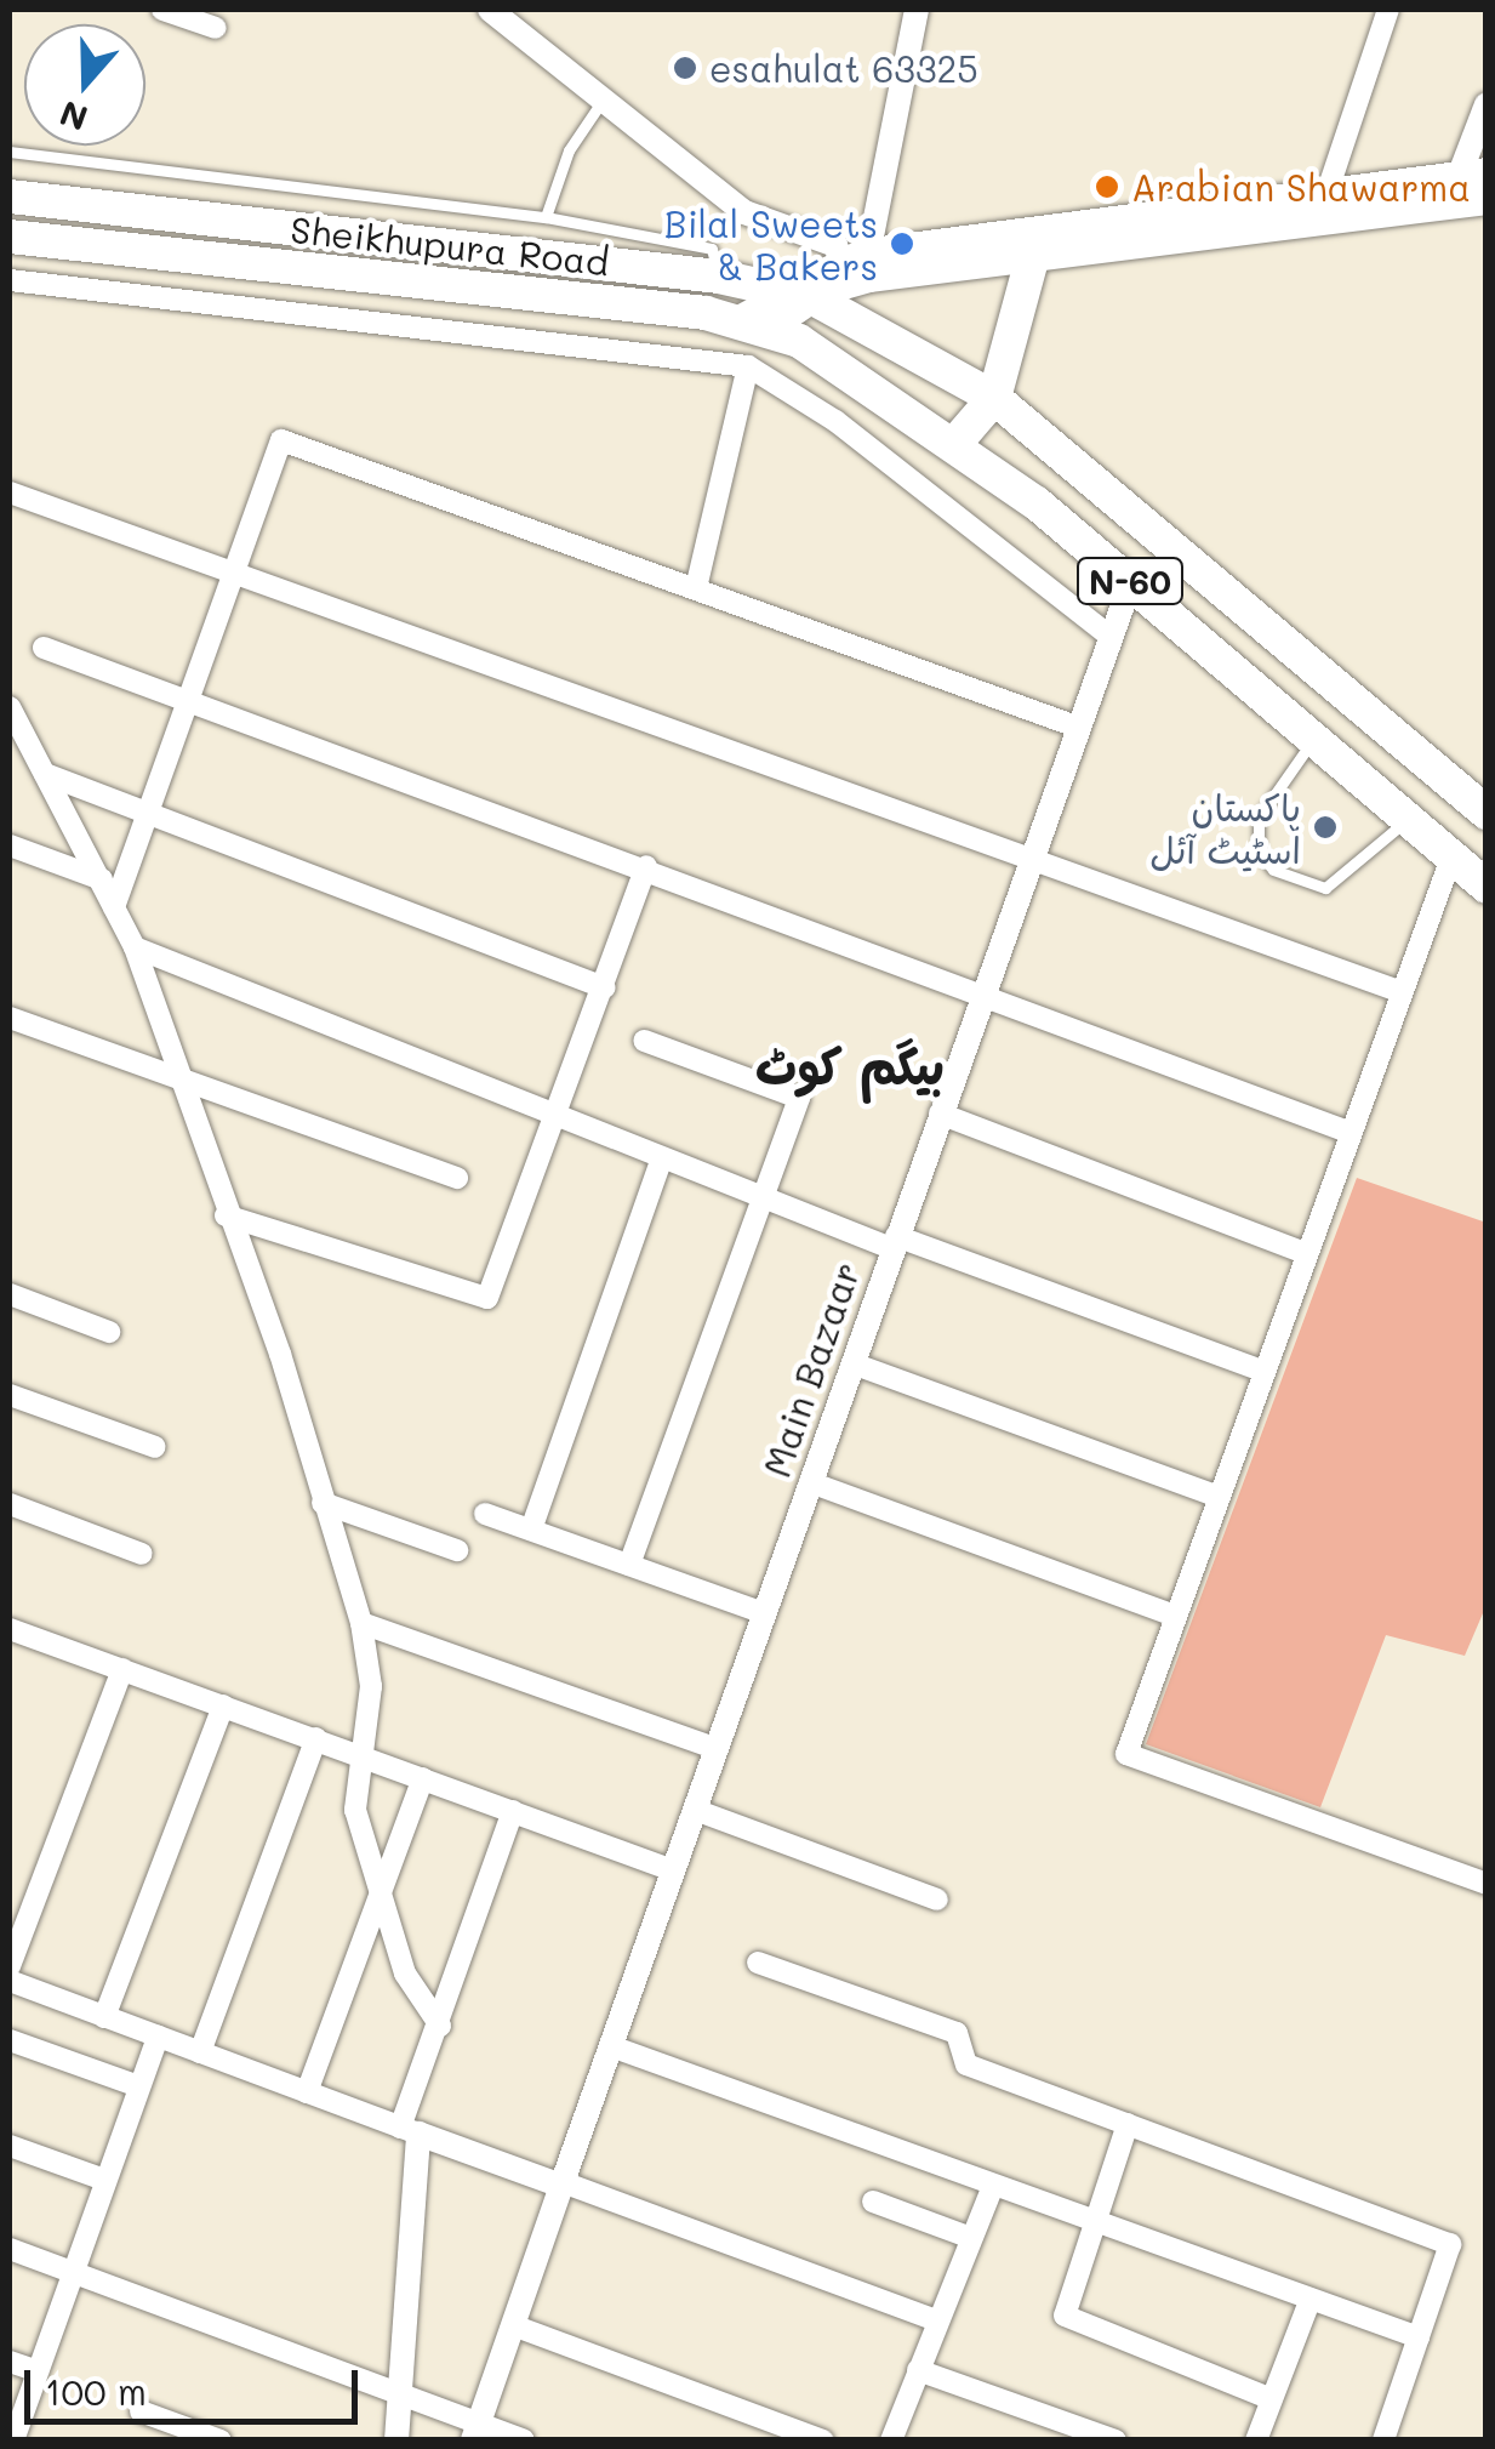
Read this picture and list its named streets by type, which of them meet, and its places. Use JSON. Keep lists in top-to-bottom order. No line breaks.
{"streets":{"highway":["Sheikhupura Road","N-60"],"street":["Main Bazaar"]},"crossings":[["Sheikhupura Road","Main Bazaar"]],"districts":["بیگم کوٹ"],"places":["esahulat 63325","Arabian Shawarma","Bilal Sweets & Bakers","پاکستان اسٹیٹ آئل"],"scale_bar":"100 m","north":"bottom"}
